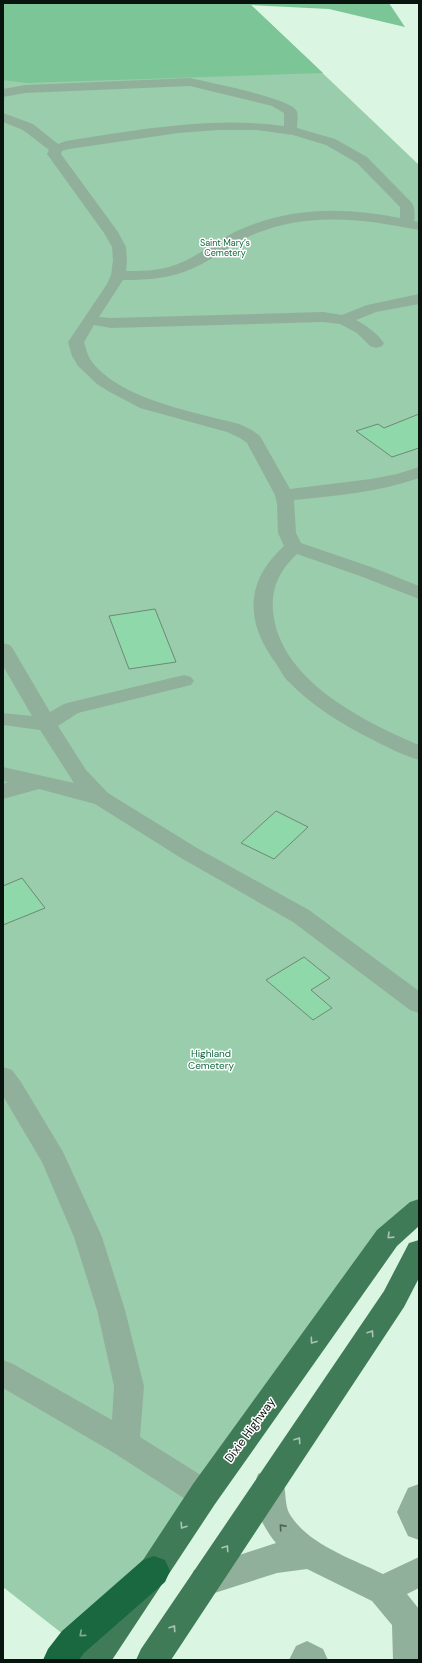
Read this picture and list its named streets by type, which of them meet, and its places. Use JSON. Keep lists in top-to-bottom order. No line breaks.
{"streets":{"main road":["Dixie Highway"]},"parks":["Saint Mary’s Cemetery","Highland Cemetery"]}
